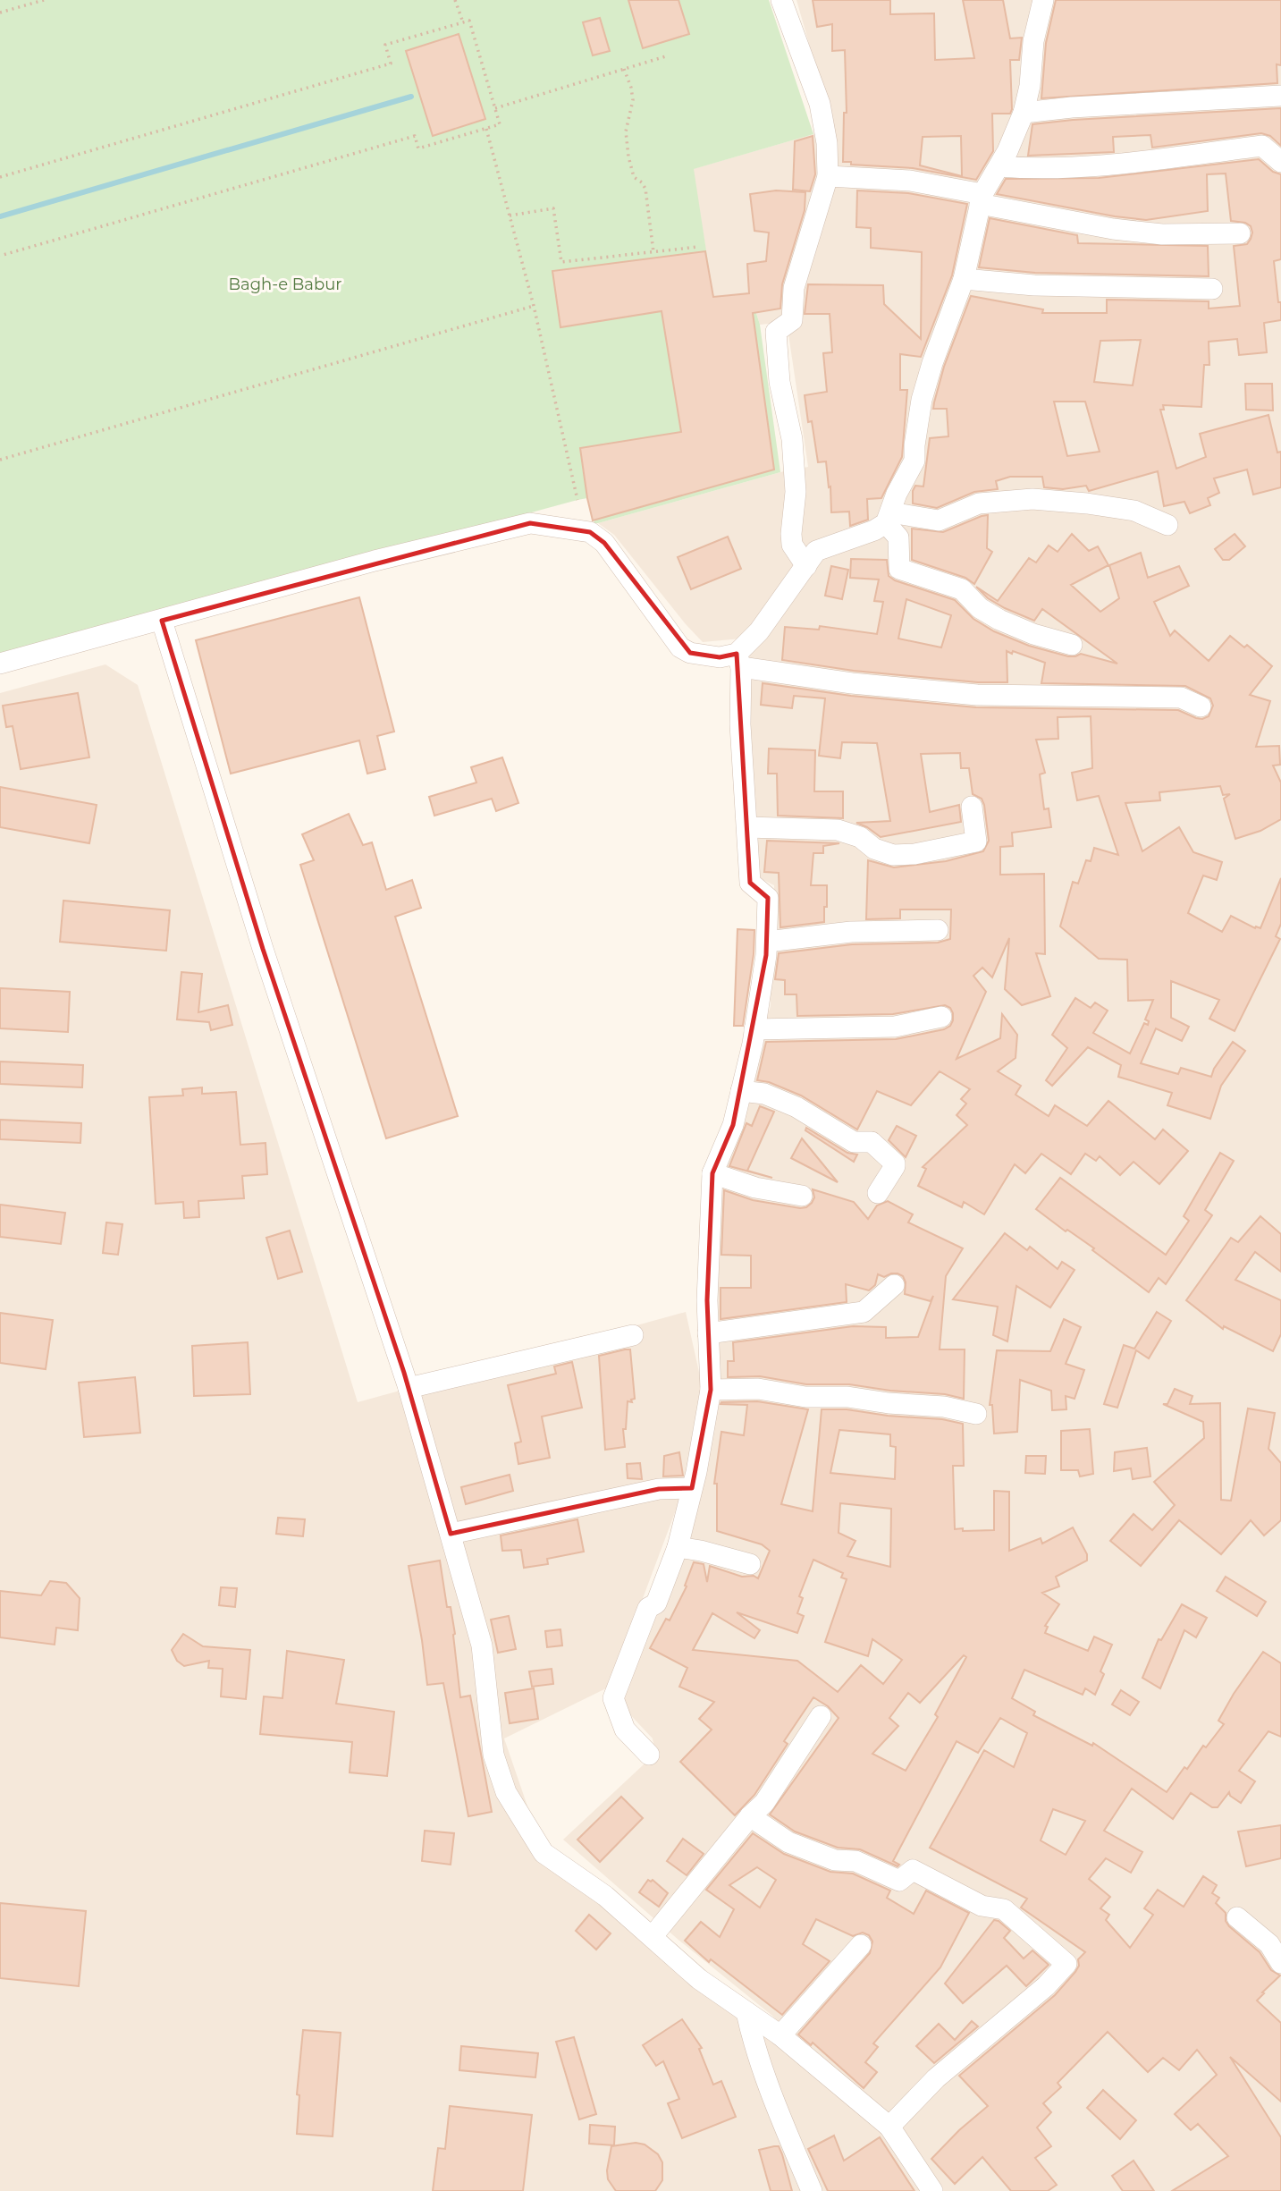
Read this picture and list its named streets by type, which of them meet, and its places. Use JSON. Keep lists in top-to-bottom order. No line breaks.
{"parks":["Bagh-e Babur"]}
